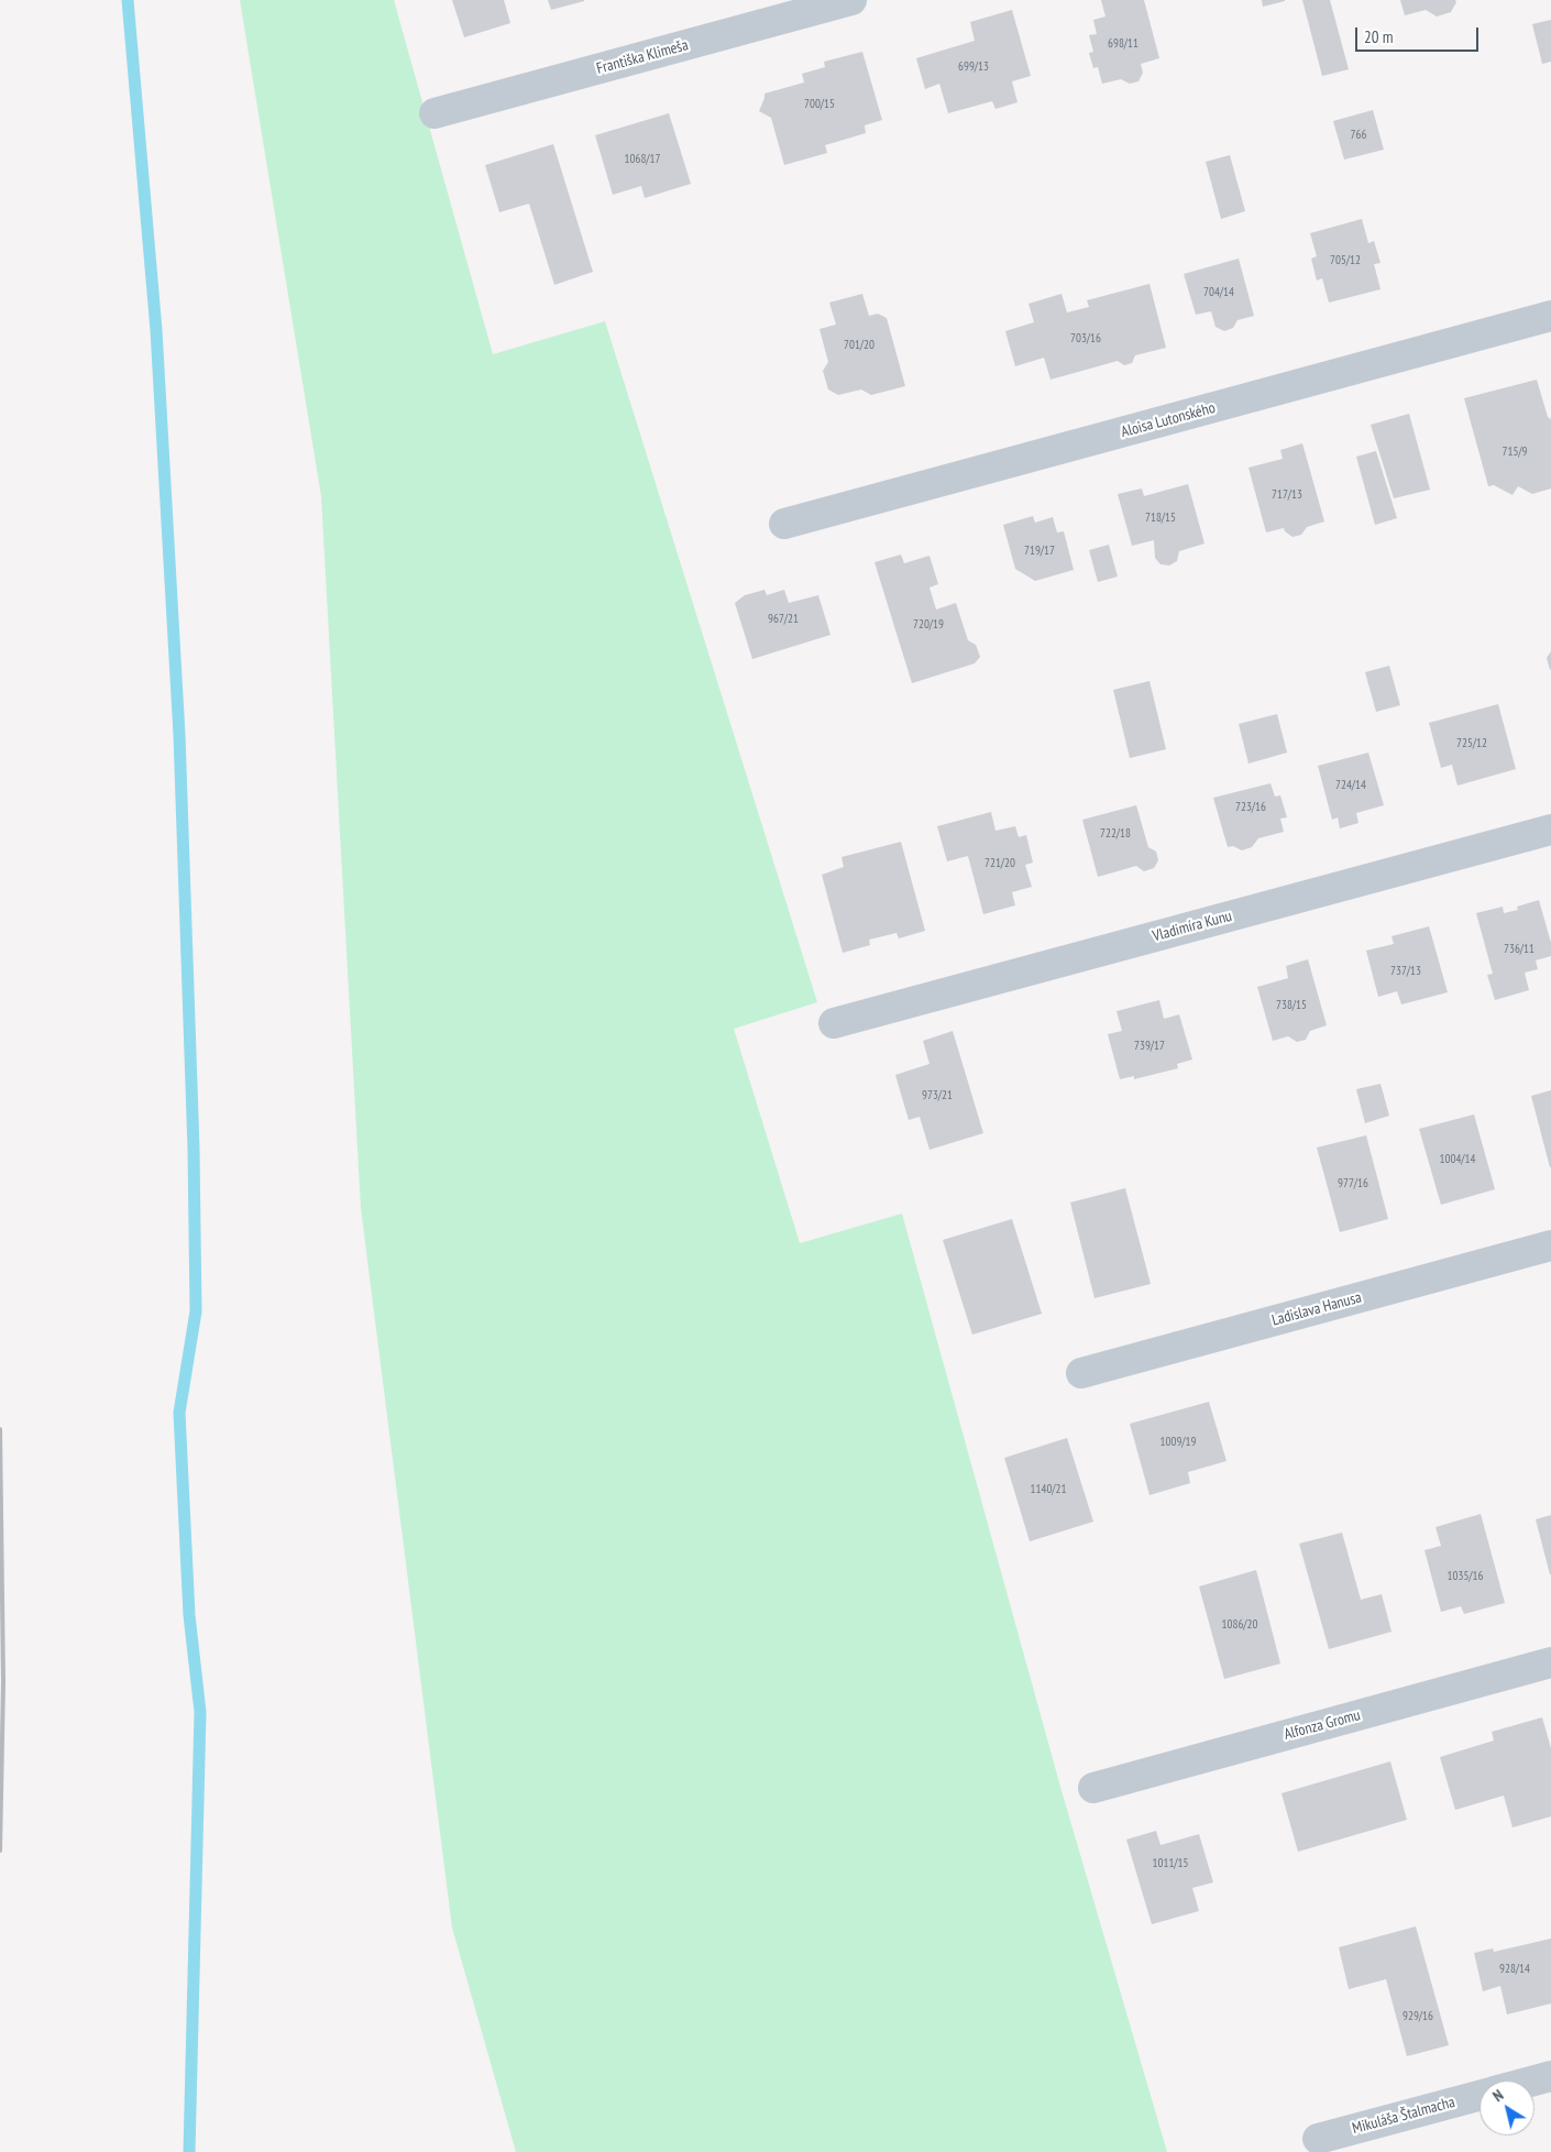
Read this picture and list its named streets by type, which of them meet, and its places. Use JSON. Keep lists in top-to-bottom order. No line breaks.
{"streets":{"street":["Františka Klimeša","Aloisa Lutonského","Vladimíra Kunu","Ladislava Hanusa","Alfonza Gromu","Mikuláša Štalmacha"]},"house_numbers":["698/11","699/13","700/15","766","1068/17","705/12","704/14","703/16","701/20","715/9","717/13","718/15","719/17","967/21","720/19","725/12","724/14","723/16","722/18","721/20","736/11","737/13","738/15","739/17","973/21","1004/14","977/16","1009/19","1140/21","1035/16","1086/20","1011/15","928/14","929/16"],"scale_bar":"20 m","north":"top left"}
